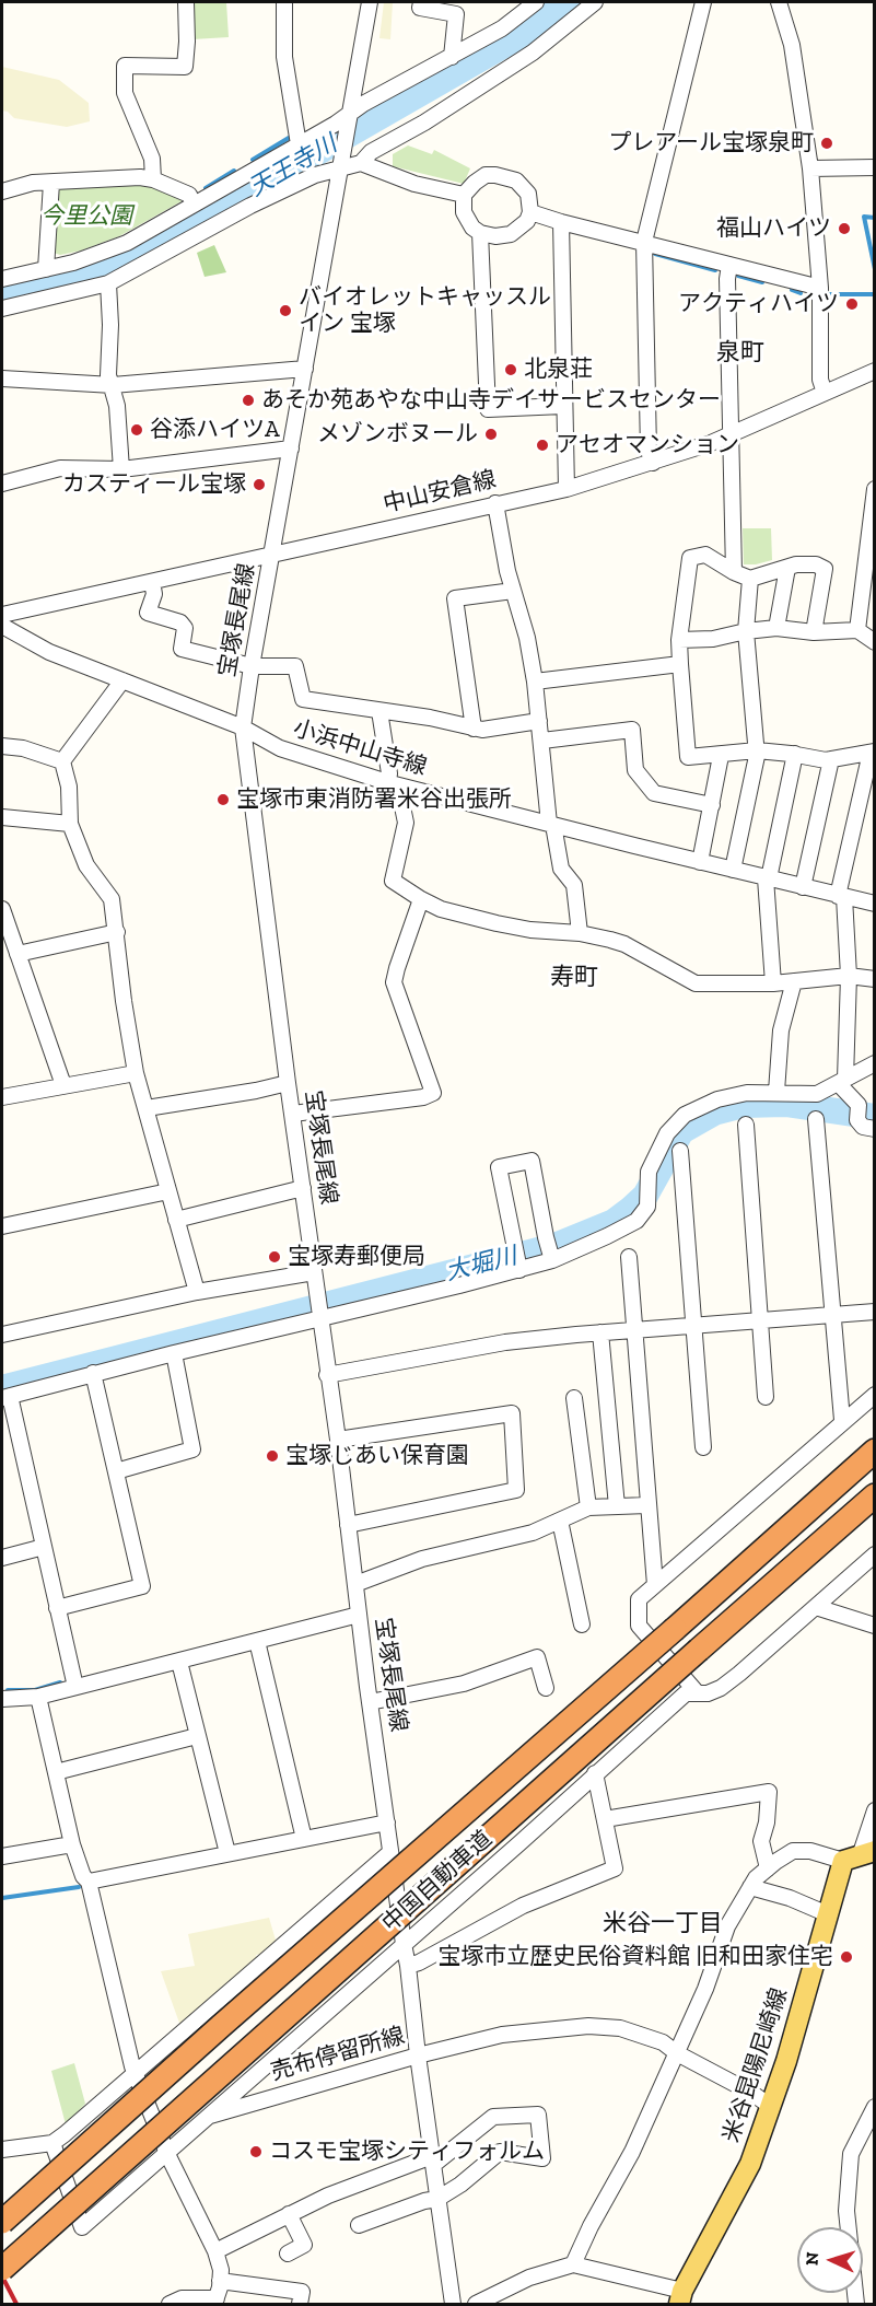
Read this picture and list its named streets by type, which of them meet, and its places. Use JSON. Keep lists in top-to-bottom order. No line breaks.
{"streets":{"highway":["中国自動車道"],"main road":["米谷昆陽尼崎線"],"street":["中山安倉線","宝塚長尾線","小浜中山寺線","売布停留所線"]},"crossings":[["中山安倉線","宝塚長尾線"],["宝塚長尾線","小浜中山寺線"],["宝塚長尾線","売布停留所線"],["売布停留所線","米谷昆陽尼崎線"]],"districts":["泉町","寿町","米谷一丁目"],"water":["天王寺川","大堀川"],"parks":["今里公園"],"places":["プレアール宝塚泉町","福山ハイツ","アクティハイツ","バイオレットキャッスル イン 宝塚","北泉荘","あそか苑あやな中山寺デイサービスセンター","谷添ハイツA","メゾンボヌール","アセオマンション","カスティール宝塚","宝塚市東消防署米谷出張所","宝塚寿郵便局","宝塚じあい保育園","宝塚市立歴史民俗資料館 旧和田家住宅","コスモ宝塚シティフォルム"],"north":"left"}
